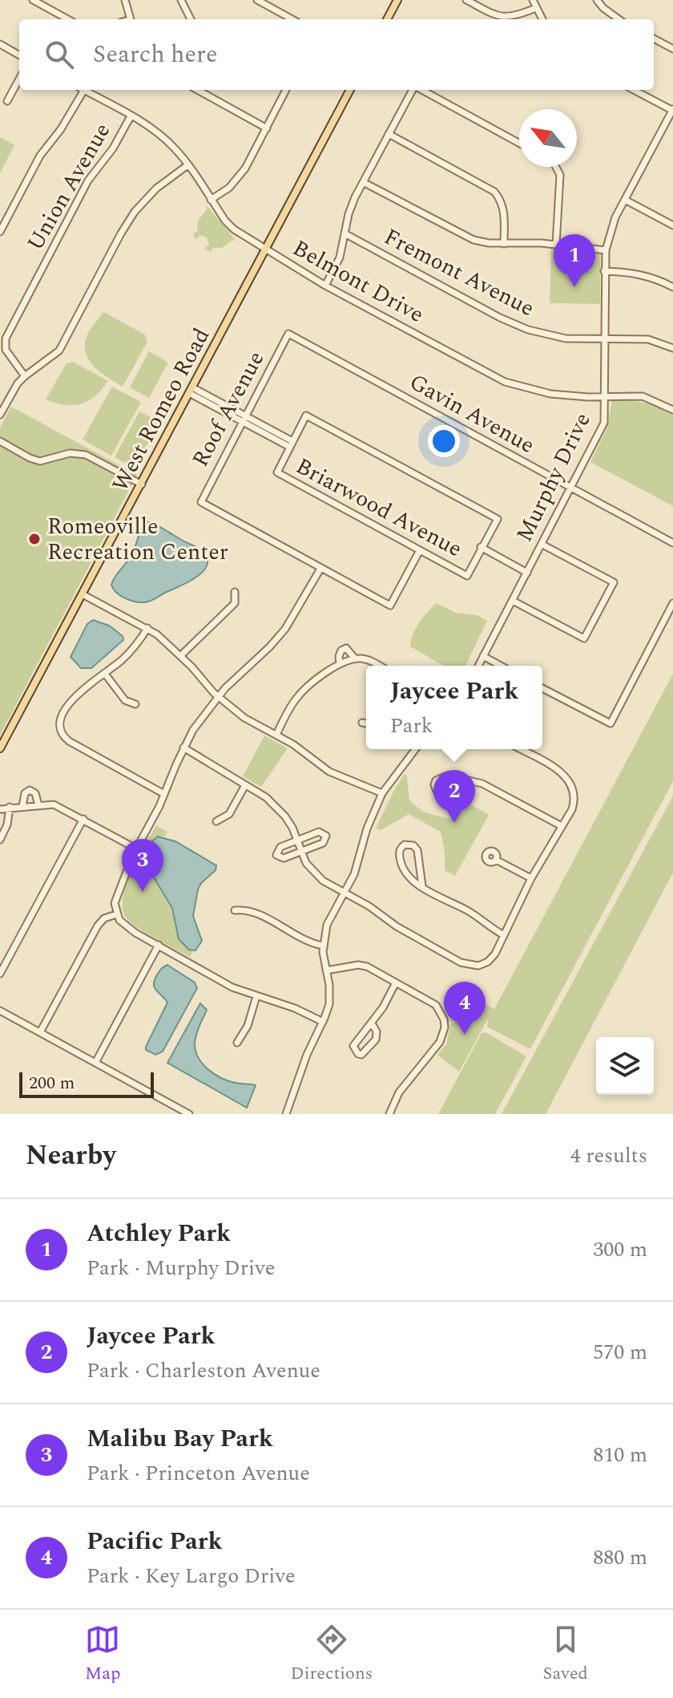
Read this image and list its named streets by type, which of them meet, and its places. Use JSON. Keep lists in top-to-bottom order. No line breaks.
{"streets":{"main road":["West Romeo Road"],"street":["Union Avenue","Fremont Avenue","Belmont Drive","Roof Avenue","Gavin Avenue","Murphy Drive","Briarwood Avenue"]},"crossings":[["Union Avenue","Belmont Drive"],["Fremont Avenue","Murphy Drive"],["Belmont Drive","West Romeo Road"],["Belmont Drive","Murphy Drive"],["Roof Avenue","Gavin Avenue"],["Gavin Avenue","Murphy Drive"]],"places":["Romeoville Recreation Center"],"scale_bar":"200 m","north":"top left","page":{"search":"Search here","pins":["1","2","3","4"],"popup":["Jaycee Park","Park"],"scale":"200 m","heading":["Nearby","4 results"],"list":[{"mark":"1","name":"Atchley Park","note":"Park · Murphy Drive","value":"300 m"},{"mark":"2","name":"Jaycee Park","note":"Park · Charleston Avenue","value":"570 m"},{"mark":"3","name":"Malibu Bay Park","note":"Park · Princeton Avenue","value":"810 m"},{"mark":"4","name":"Pacific Park","note":"Park · Key Largo Drive","value":"880 m"}],"nav":["Map","Directions","Saved"]}}
